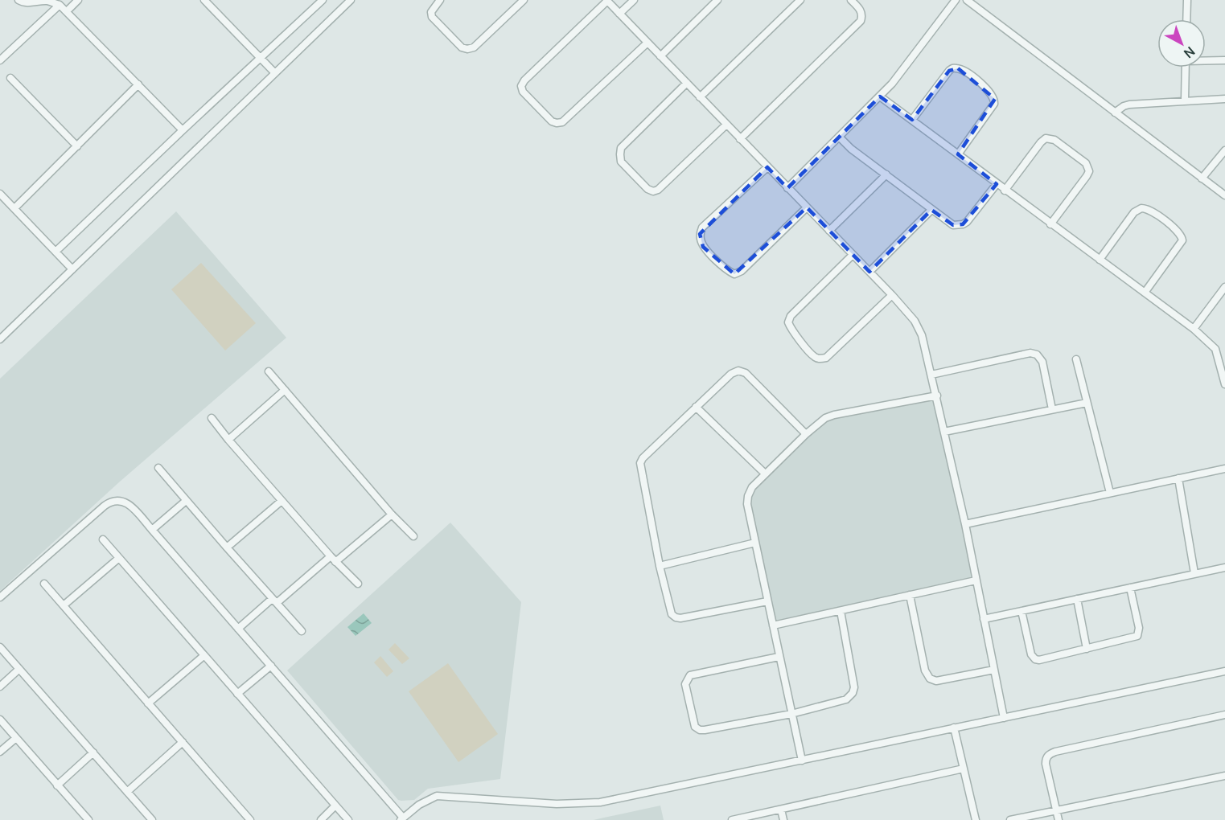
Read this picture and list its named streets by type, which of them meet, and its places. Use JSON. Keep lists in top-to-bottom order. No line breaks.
{"north":"bottom right"}
